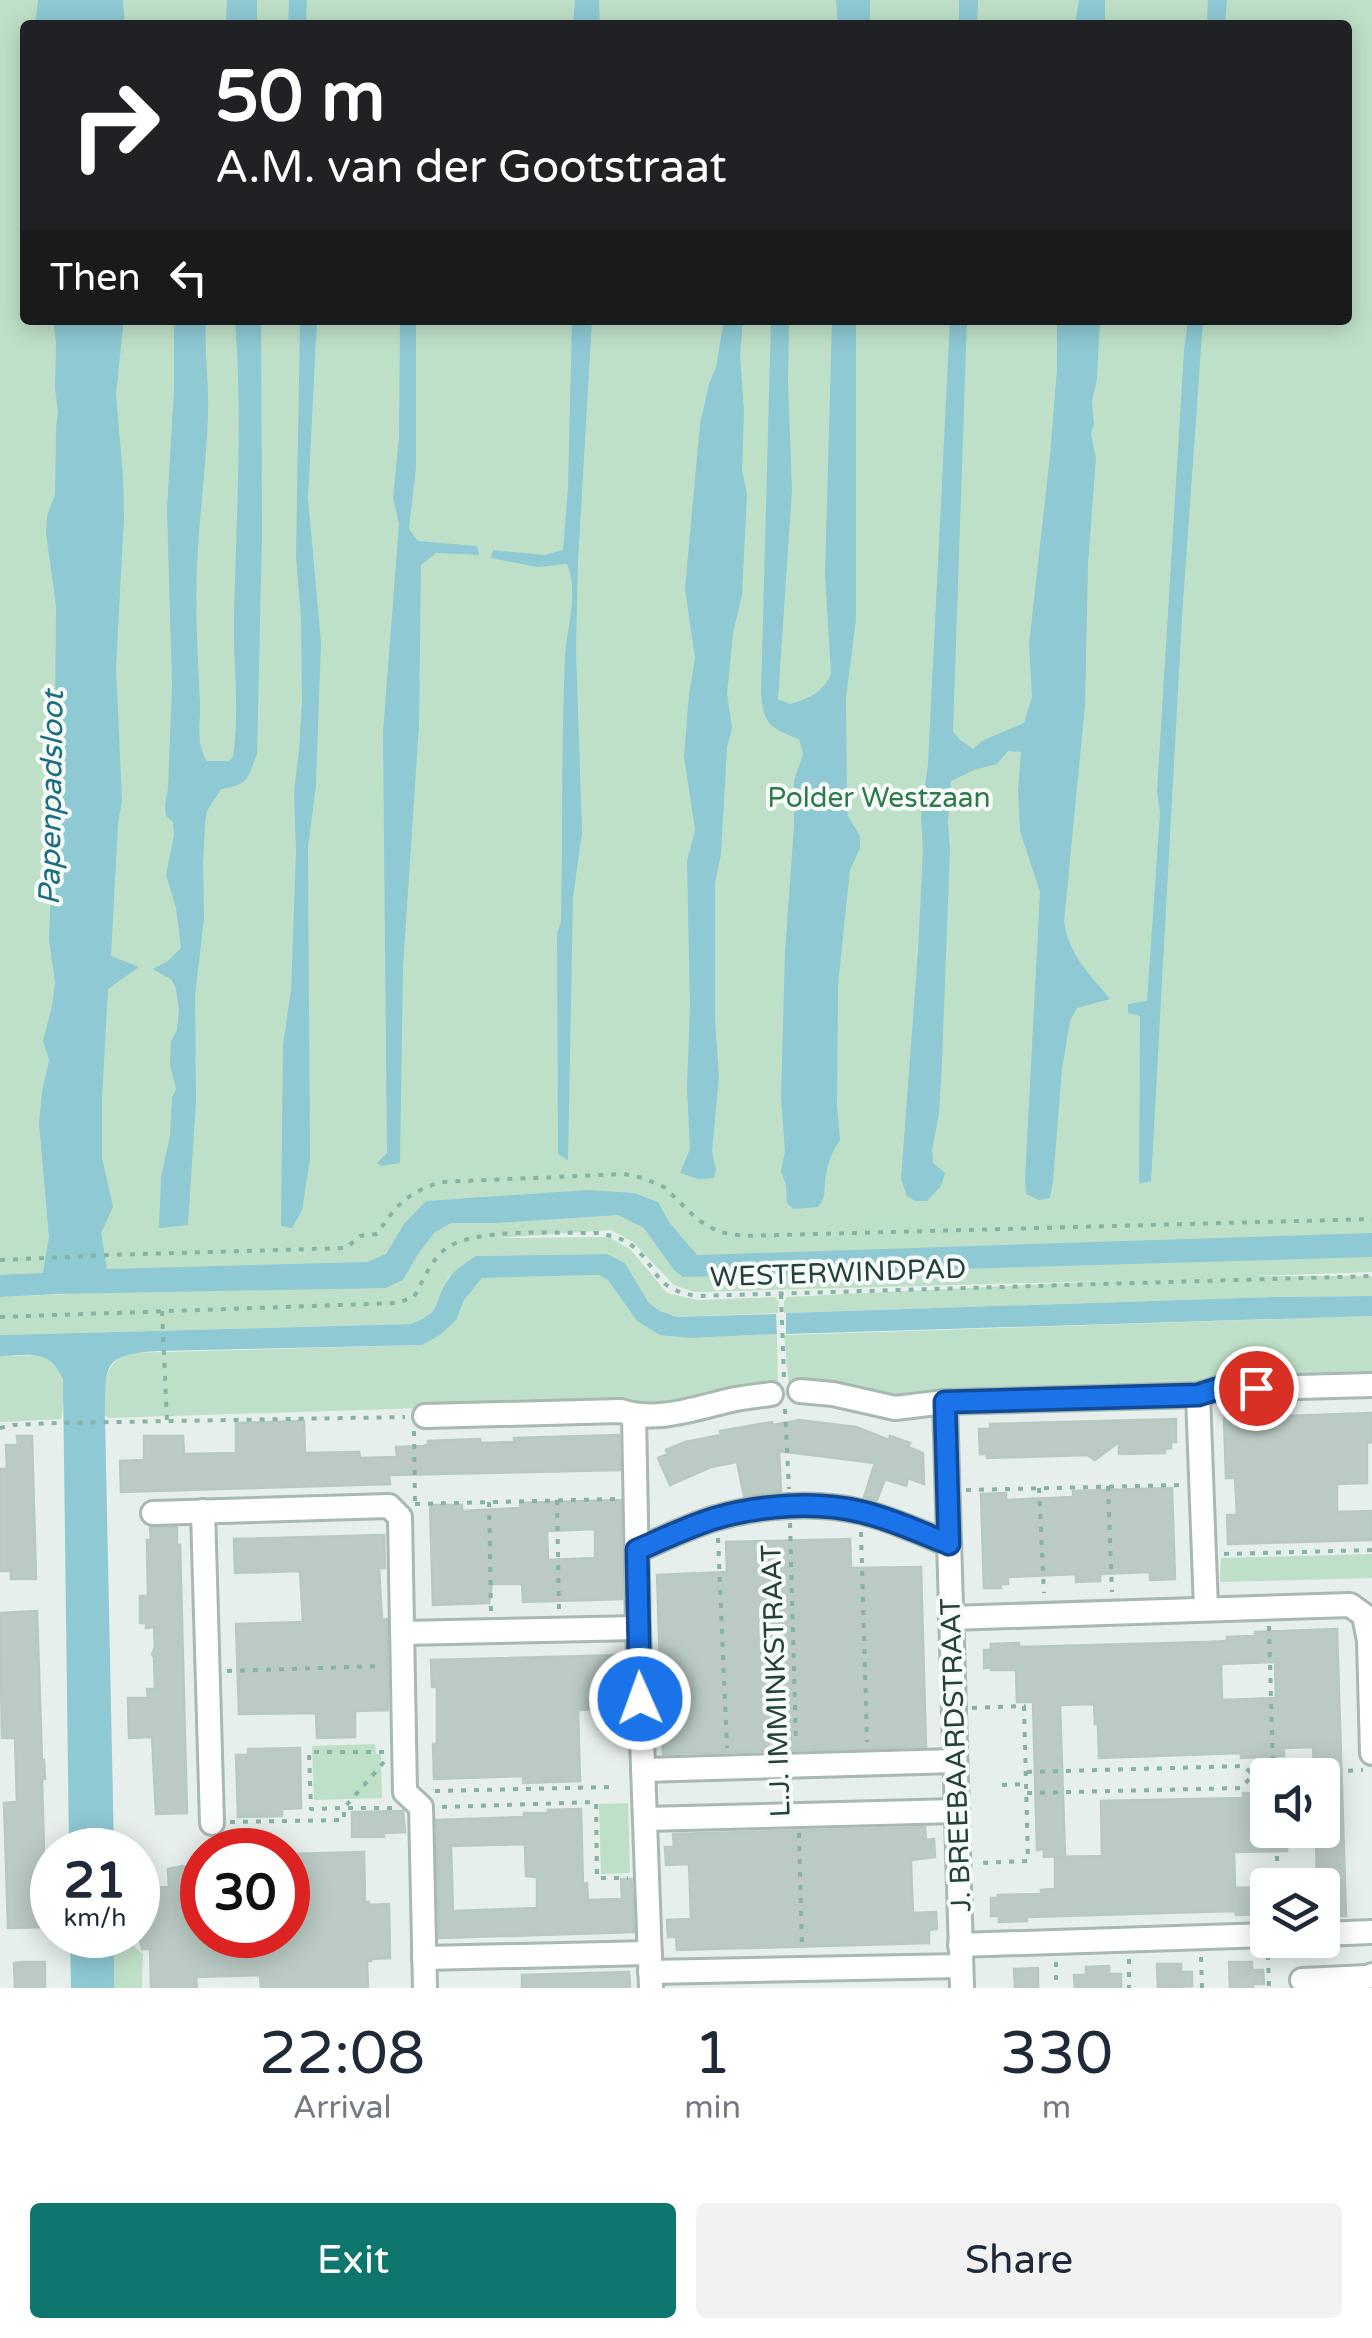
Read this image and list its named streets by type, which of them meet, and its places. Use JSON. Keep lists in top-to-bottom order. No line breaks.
{"streets":{"street":["J. BREEBAARDSTRAAT"],"path":["WESTERWINDPAD","L.J. IMMINKSTRAAT"]},"crossings":[["WESTERWINDPAD","L.J. IMMINKSTRAAT"]],"water":["Papenpadsloot"],"parks":["Polder Westzaan"],"page":{"turn":["50 m","A.M. van der Gootstraat"],"then":"Then","speed":"21 km/h","limit":"30","eta":["22:08","Arrival","1","min","330","m"],"buttons":["Exit","Share"]}}
